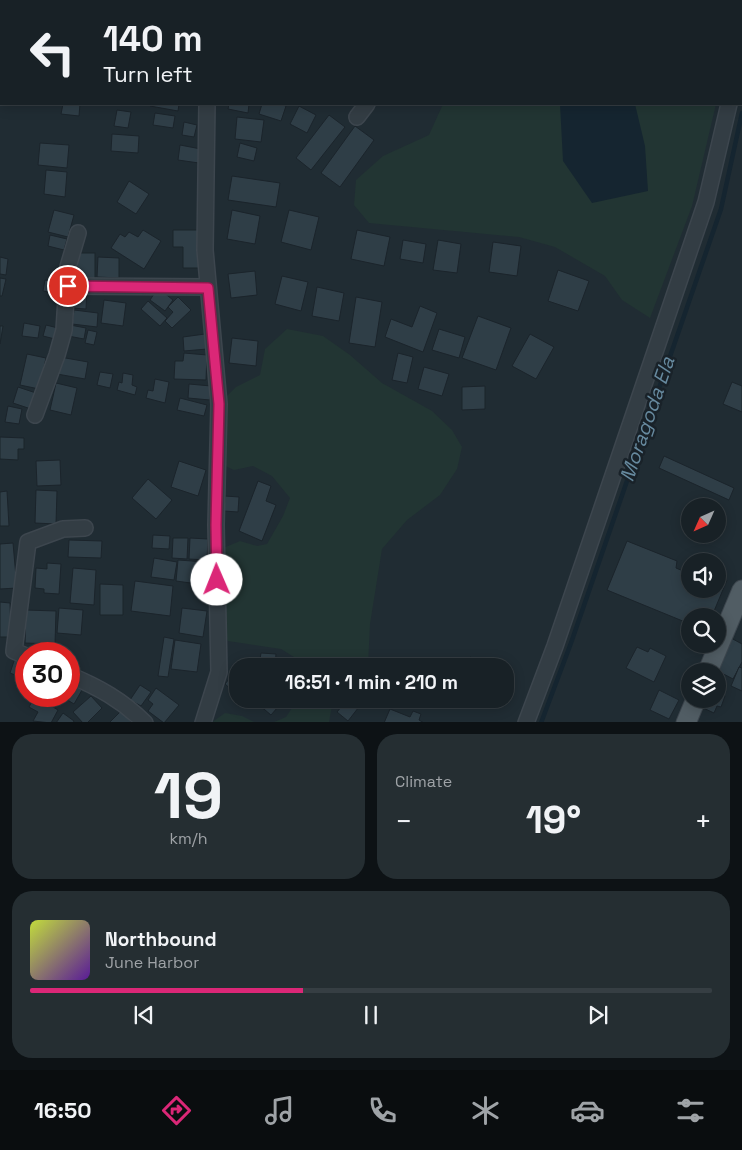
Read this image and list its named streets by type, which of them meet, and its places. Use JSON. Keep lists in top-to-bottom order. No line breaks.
{"water":["Moragoda Ela"],"north":"bottom left","page":{"turn":["140 m","Turn left"],"limit":"30","trip":"16:51 · 1 min · 210 m","tile":[["19","km/h"],"Climate"],"heat":["−","19°","+"],"song":["Northbound","June Harbor"],"tabs":"16:50"}}
